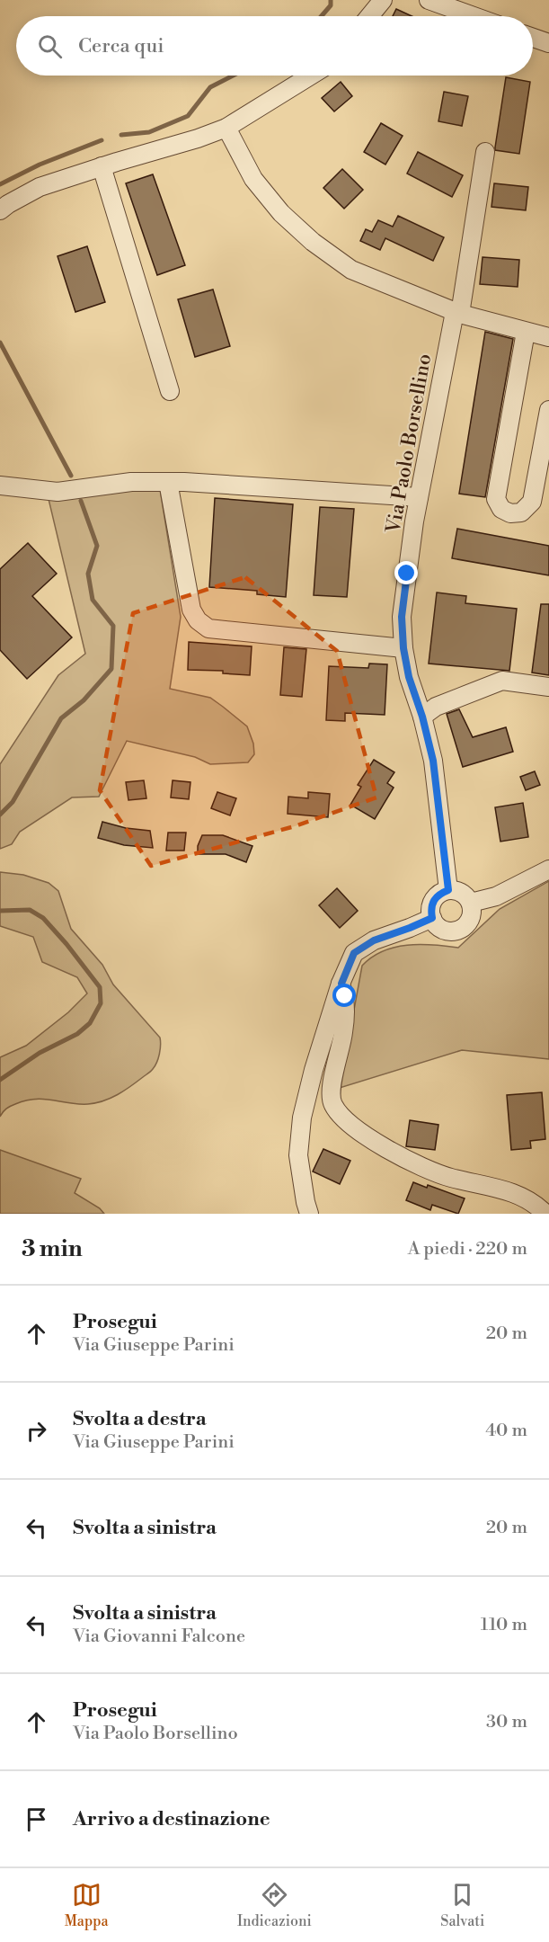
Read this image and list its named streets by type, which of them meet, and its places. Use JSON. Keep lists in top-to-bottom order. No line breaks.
{"streets":{"street":["Via Paolo Borsellino"]},"page":{"search":"Cerca qui","heading":["3 min","A piedi · 220 m"],"list":[["Prosegui","Via Giuseppe Parini","20 m"],["Svolta a destra","Via Giuseppe Parini","40 m"],["Svolta a sinistra","20 m"],["Svolta a sinistra","Via Giovanni Falcone","110 m"],["Prosegui","Via Paolo Borsellino","30 m"],"Arrivo a destinazione"],"nav":["Mappa","Indicazioni","Salvati"]}}
